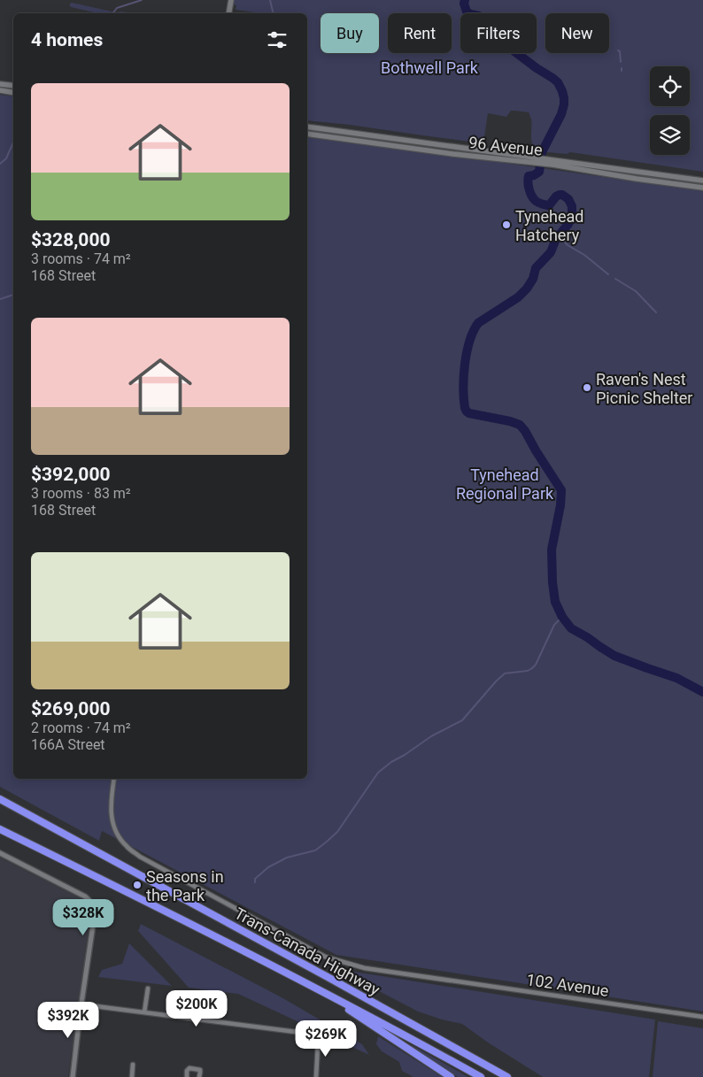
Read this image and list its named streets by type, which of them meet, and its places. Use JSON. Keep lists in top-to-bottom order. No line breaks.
{"streets":{"highway":["Trans-Canada Highway"],"main road":["96 Avenue"],"street":["102 Avenue"]},"parks":["Bothwell Park","Tynehead Regional Park"],"places":["Tynehead Hatchery","Raven's Nest Picnic Shelter","Seasons in the Park"],"page":{"chip":["Buy","Rent","Filters","New"],"heading":"4 homes","list":[{"name":"$328,000","note":"3 rooms · 74 m² · 168 Street"},{"name":"$392,000","note":"3 rooms · 83 m² · 168 Street"},{"name":"$269,000","note":"2 rooms · 74 m² · 166A Street"}],"price":["$328K","$200K","$392K","$269K"]}}
